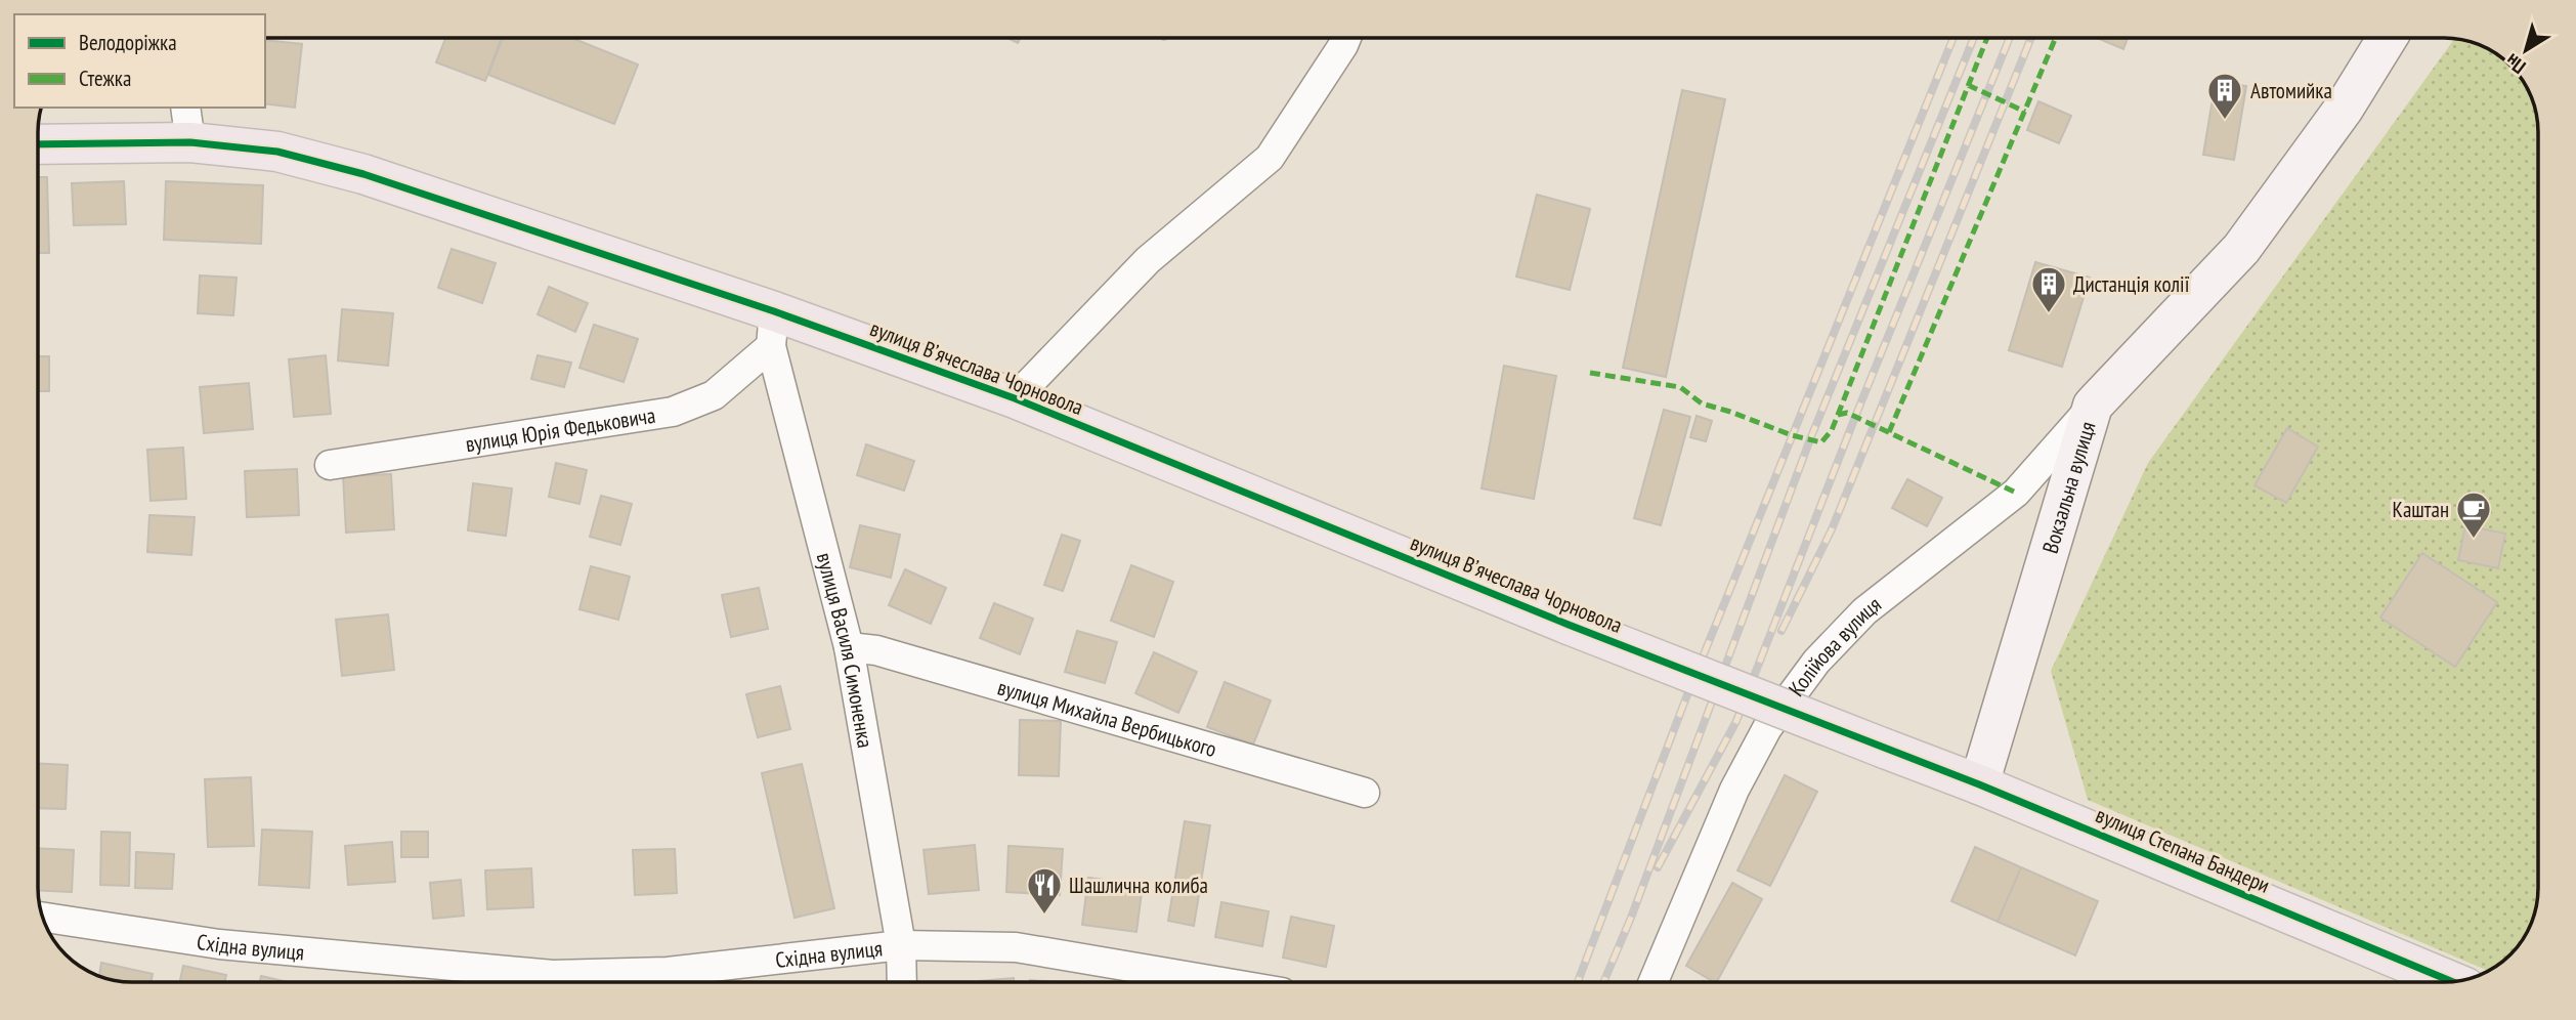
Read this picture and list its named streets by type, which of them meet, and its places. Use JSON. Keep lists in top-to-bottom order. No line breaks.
{"streets":{"main road":["вулиця Вʼячеслава Чорновола","Вокзальна вулиця","вулиця Степана Бандери"],"street":["вулиця Юрія Федьковича","Колійова вулиця","вулиця Василя Симоненка","вулиця Михайла Вербицького","Східна вулиця"]},"crossings":[["вулиця Вʼячеслава Чорновола","вулиця Юрія Федьковича"],["вулиця Вʼячеслава Чорновола","вулиця Василя Симоненка"],["вулиця Вʼячеслава Чорновола","вулиця Степана Бандери"],["вулиця Юрія Федьковича","вулиця Василя Симоненка"],["Вокзальна вулиця","Колійова вулиця"],["Вокзальна вулиця","вулиця Степана Бандери"],["вулиця Василя Симоненка","вулиця Михайла Вербицького"],["вулиця Василя Симоненка","Східна вулиця"]],"places":{"building":["Автомийка","Дистанція колії"],"cafe":["Каштан"],"restaurant":["Шашлична колиба"]},"legend":["Велодоріжка","Стежка"],"north":"bottom left"}
